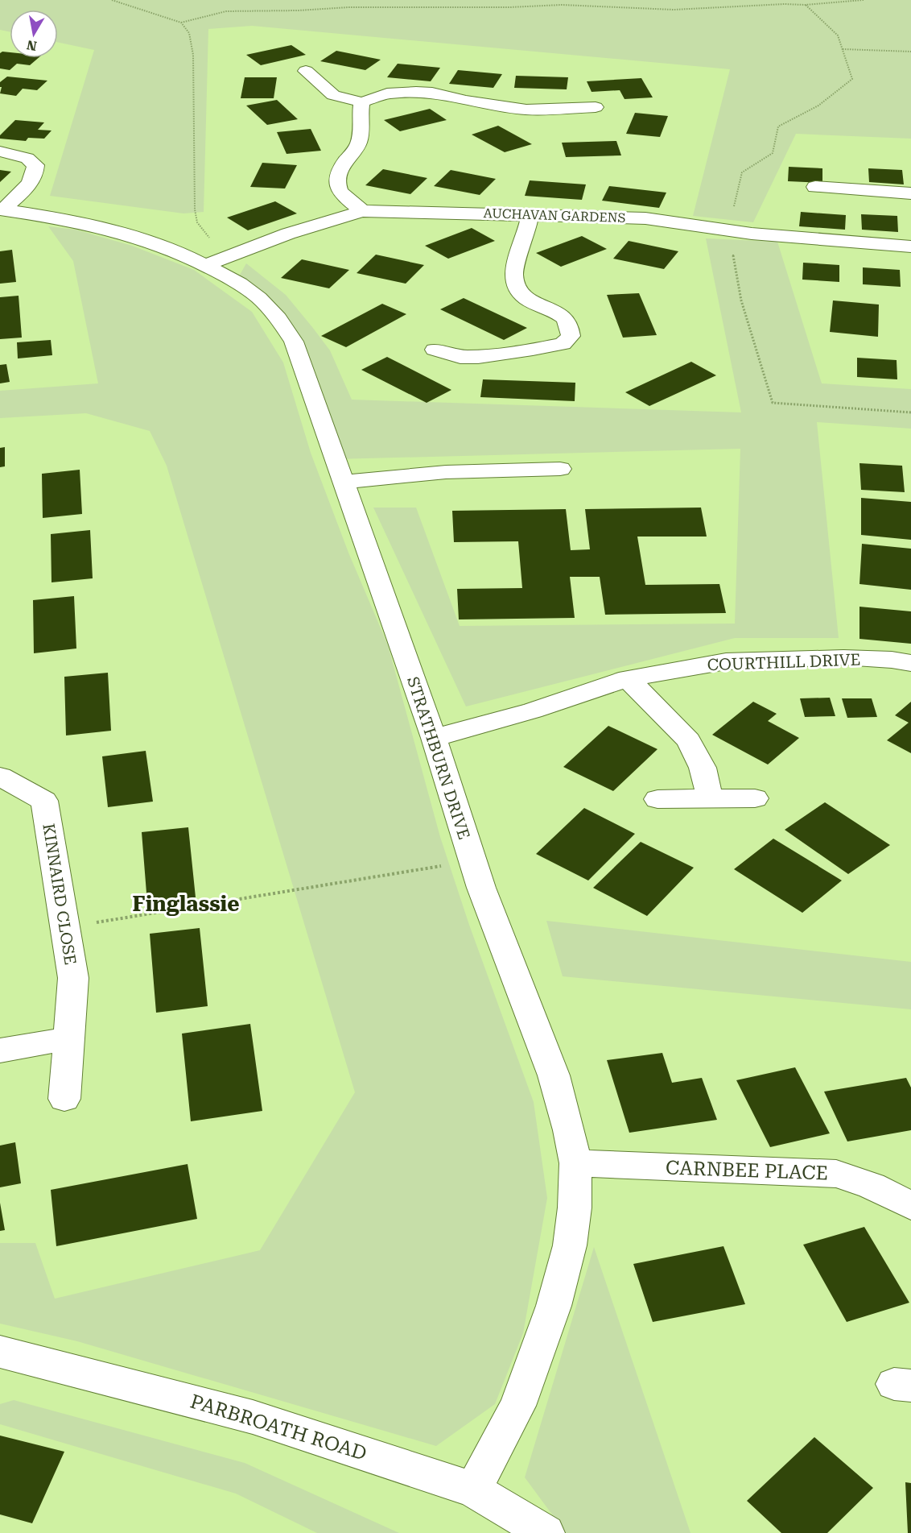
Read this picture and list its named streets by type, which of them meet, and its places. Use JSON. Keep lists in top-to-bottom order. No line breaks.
{"streets":{"street":["AUCHAVAN GARDENS","COURTHILL DRIVE","STRATHBURN DRIVE","KINNAIRD CLOSE","CARNBEE PLACE","PARBROATH ROAD"]},"crossings":[["AUCHAVAN GARDENS","STRATHBURN DRIVE"],["COURTHILL DRIVE","STRATHBURN DRIVE"],["STRATHBURN DRIVE","CARNBEE PLACE"],["STRATHBURN DRIVE","PARBROATH ROAD"]],"districts":["Finglassie"],"north":"bottom"}
